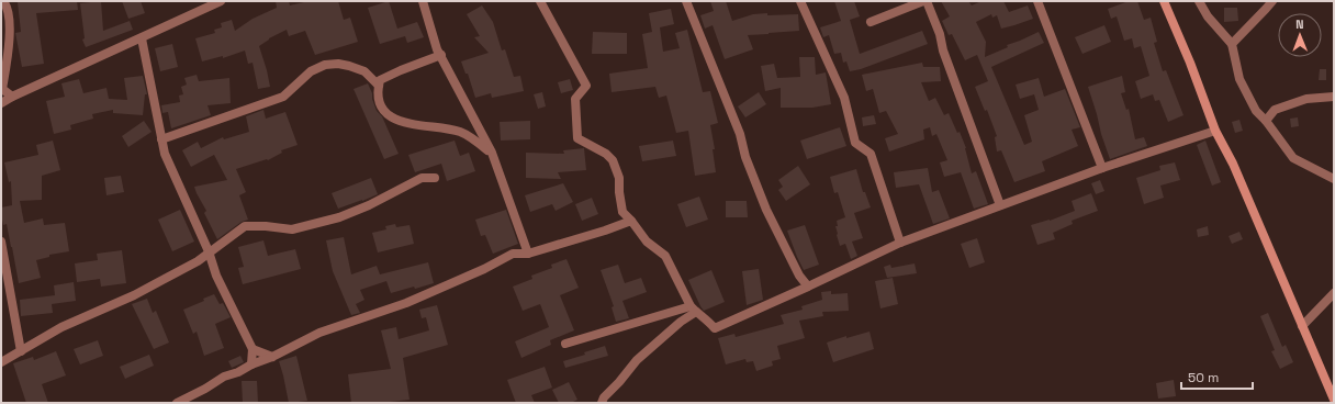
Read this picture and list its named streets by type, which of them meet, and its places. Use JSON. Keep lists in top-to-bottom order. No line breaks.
{"scale_bar":"50 m","north":"top"}
